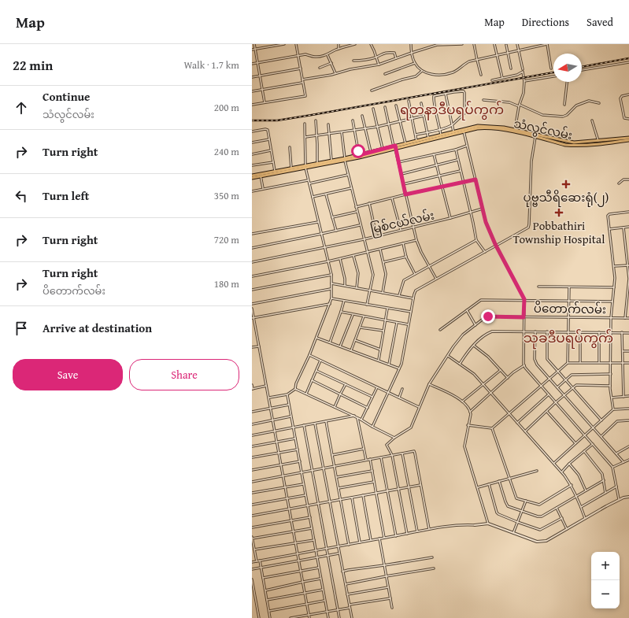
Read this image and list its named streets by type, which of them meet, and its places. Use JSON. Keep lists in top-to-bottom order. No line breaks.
{"streets":{"main road":["သံလွင်လမ်း"],"street":["မြစ်ငယ်လမ်း","ပိတောက်လမ်း"]},"districts":["ရတနာဒီပရပ်ကွက်","သုခဒီပရပ်ကွက်"],"places":{"health":["ပုဗ္ဗသီရိဆေးရုံ(၂)","Pobbathiri Township Hospital"]},"north":"left","page":{"header":"Map","nav":["Map","Directions","Saved"],"heading":["22 min","Walk · 1.7 km"],"list":[["Continue","သံလွင်လမ်း","200 m"],["Turn right","240 m"],["Turn left","350 m"],["Turn right","720 m"],["Turn right","ပိတောက်လမ်း","180 m"],"Arrive at destination"],"buttons":["Save","Share"],"map_buttons":["+","−"]}}
